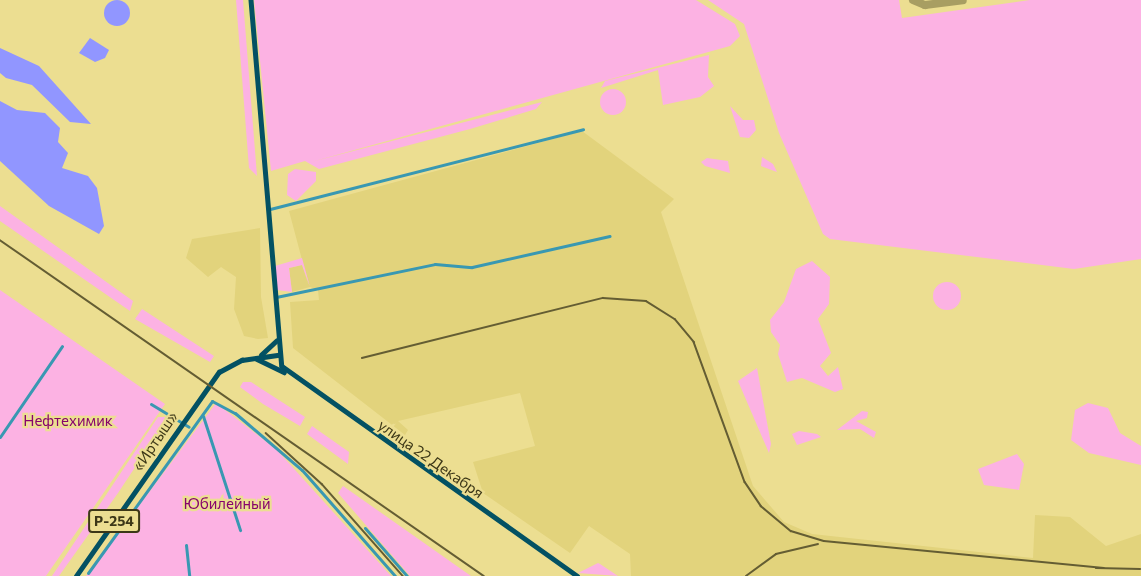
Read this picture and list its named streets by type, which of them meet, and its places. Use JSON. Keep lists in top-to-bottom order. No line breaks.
{"streets":{"main road":["«Иртыш»","улица 22 Декабря","Р-254"]},"crossings":[["«Иртыш»","улица 22 Декабря"]],"parks":["Нефтехимик","Юбилейный"]}
